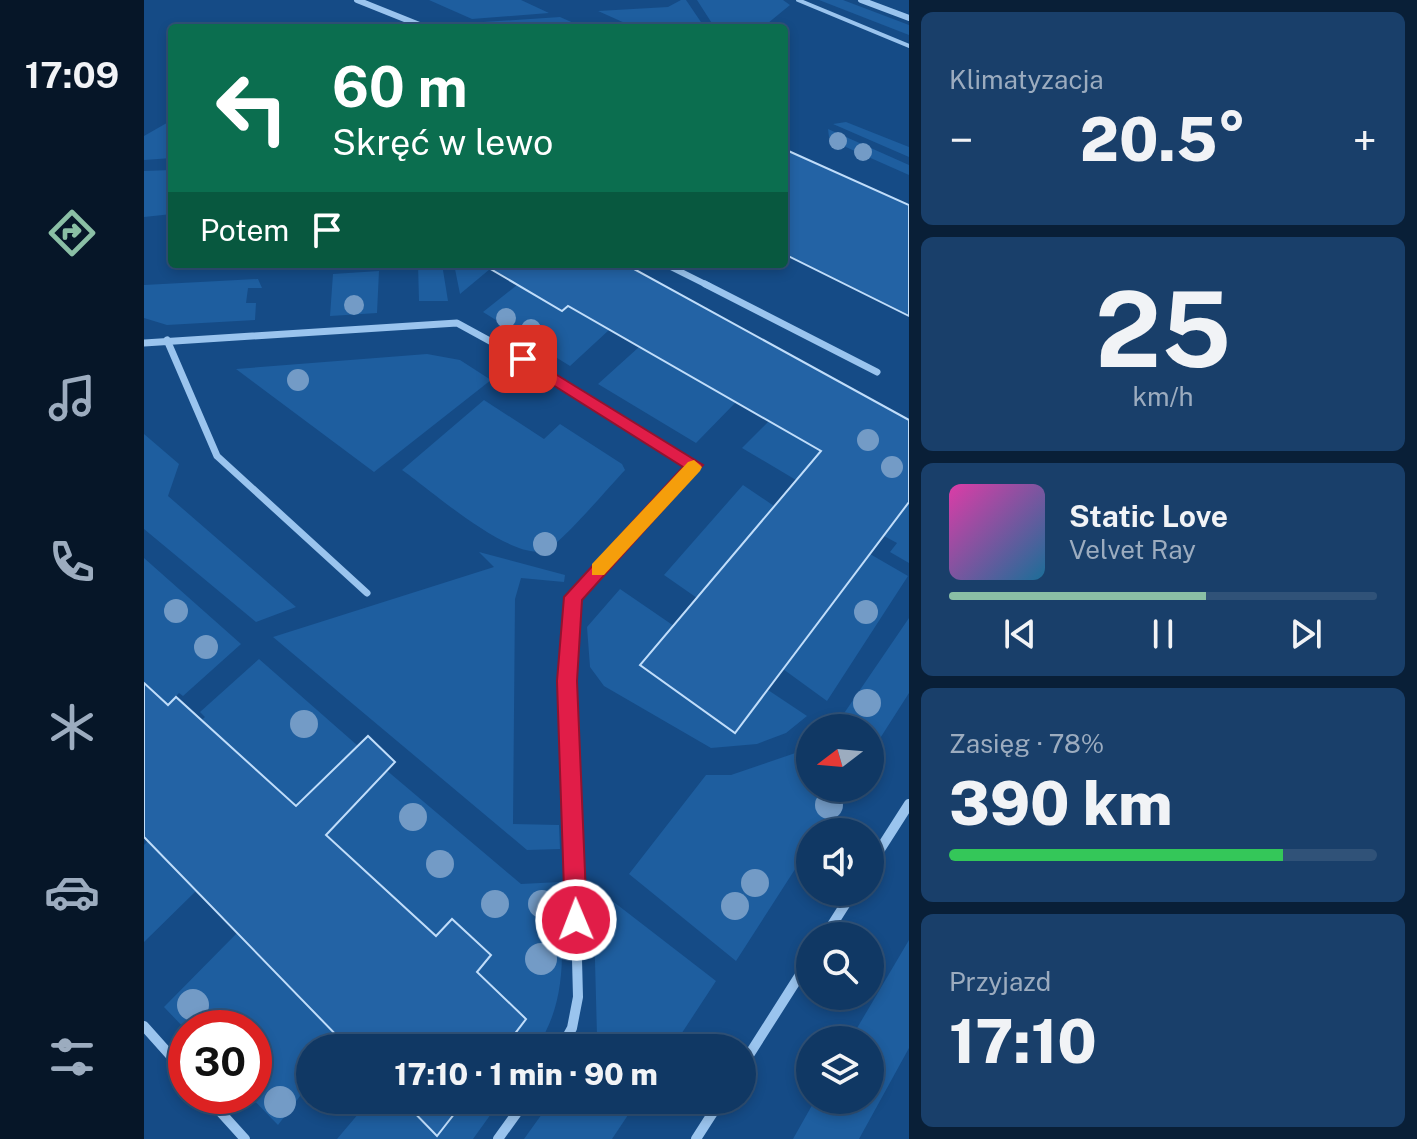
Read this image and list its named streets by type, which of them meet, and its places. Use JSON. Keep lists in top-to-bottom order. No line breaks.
{"north":"left","page":{"tabs":"17:09","tile":["Klimatyzacja",["25","km/h"],["Zasięg · 78%","390 km"],["Przyjazd","17:10"]],"turn":["60 m","Skręć w lewo"],"heat":["−","20.5°","+"],"then":"Potem","song":["Static Love","Velvet Ray"],"limit":"30","trip":"17:10 · 1 min · 90 m"}}
